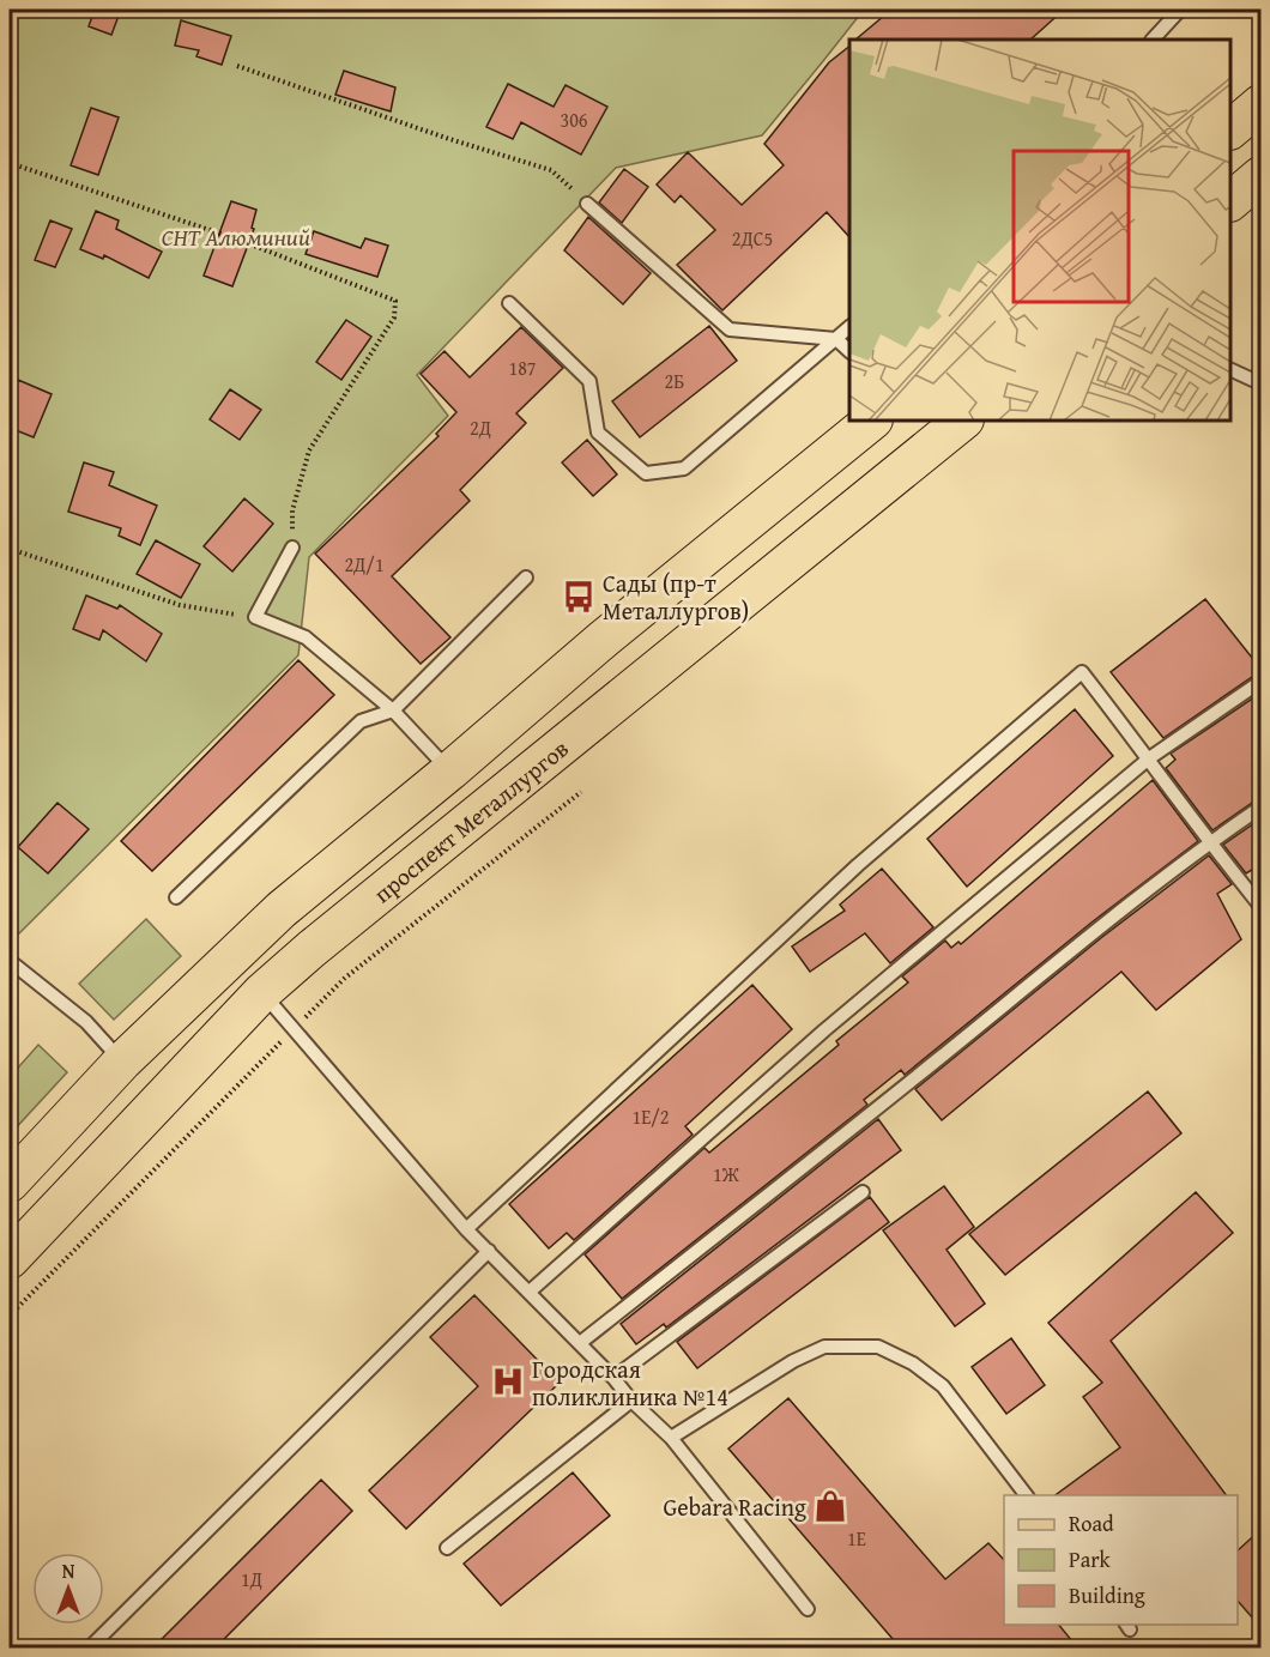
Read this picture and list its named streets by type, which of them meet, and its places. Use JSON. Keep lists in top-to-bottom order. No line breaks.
{"streets":{"main road":["проспект Металлургов"]},"parks":["СНТ Алюминий"],"places":{"bus stop":["Сады (пр-т Металлургов)"],"hospital":["Городская поликлиника №14"],"shop":["Gebara Racing"]},"house_numbers":["306","2ДС5","187","2Б","2Д","2Д/1","1Е/2","1Ж","1Е","1Д"],"legend":["Road","Park","Building"],"north":"top"}
